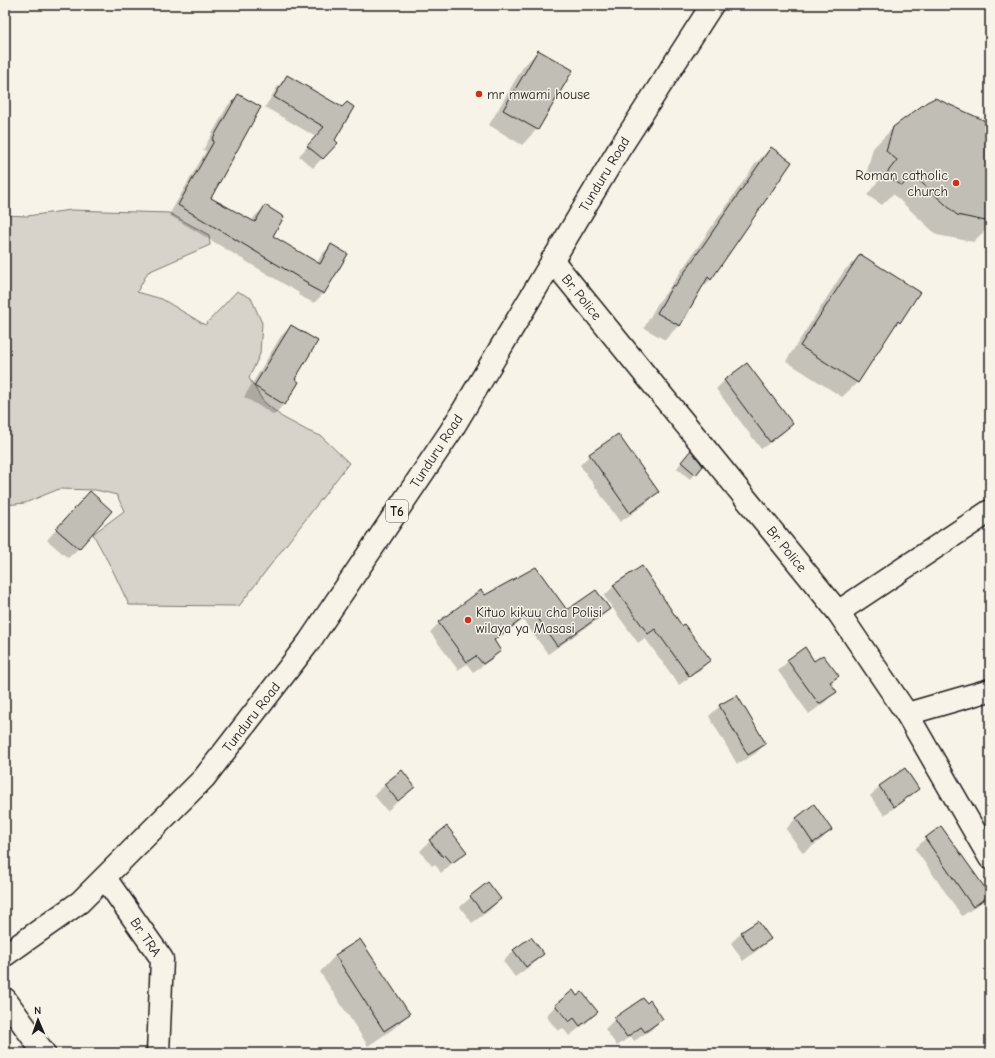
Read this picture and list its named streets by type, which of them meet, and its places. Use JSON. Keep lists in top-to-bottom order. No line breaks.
{"streets":{"main road":["Tunduru Road","Br. Police","T6","Br. TRA"]},"crossings":[["Tunduru Road","Br. Police"],["Tunduru Road","Br. TRA"]],"places":["mr mwami house","Roman catholic church","Kituo kikuu cha Polisi wilaya ya Masasi"],"north":"top"}
